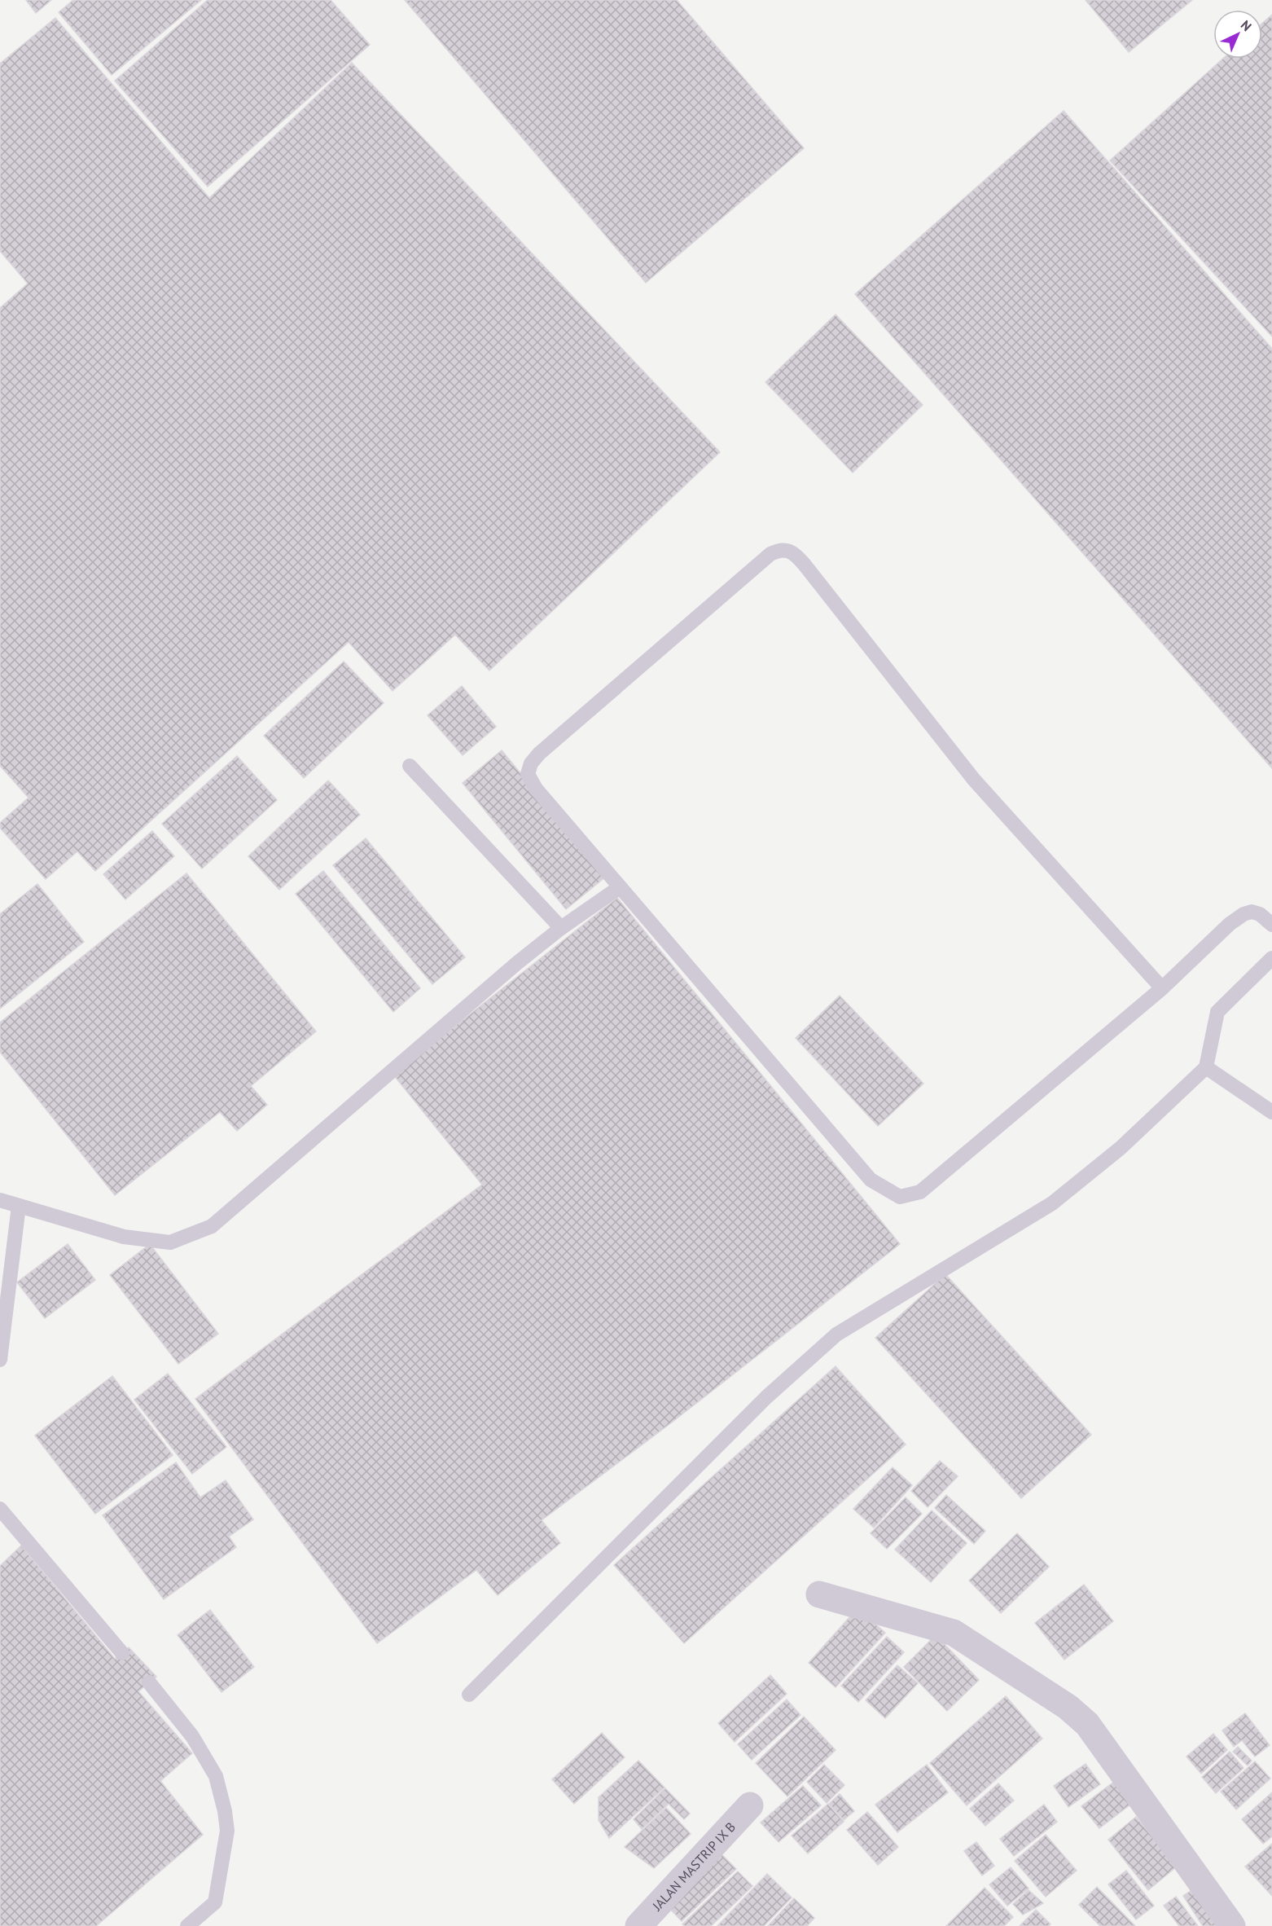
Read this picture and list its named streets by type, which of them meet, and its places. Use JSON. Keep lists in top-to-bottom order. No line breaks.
{"streets":{"street":["JALAN MASTRIP IX B"]},"north":"top right"}
